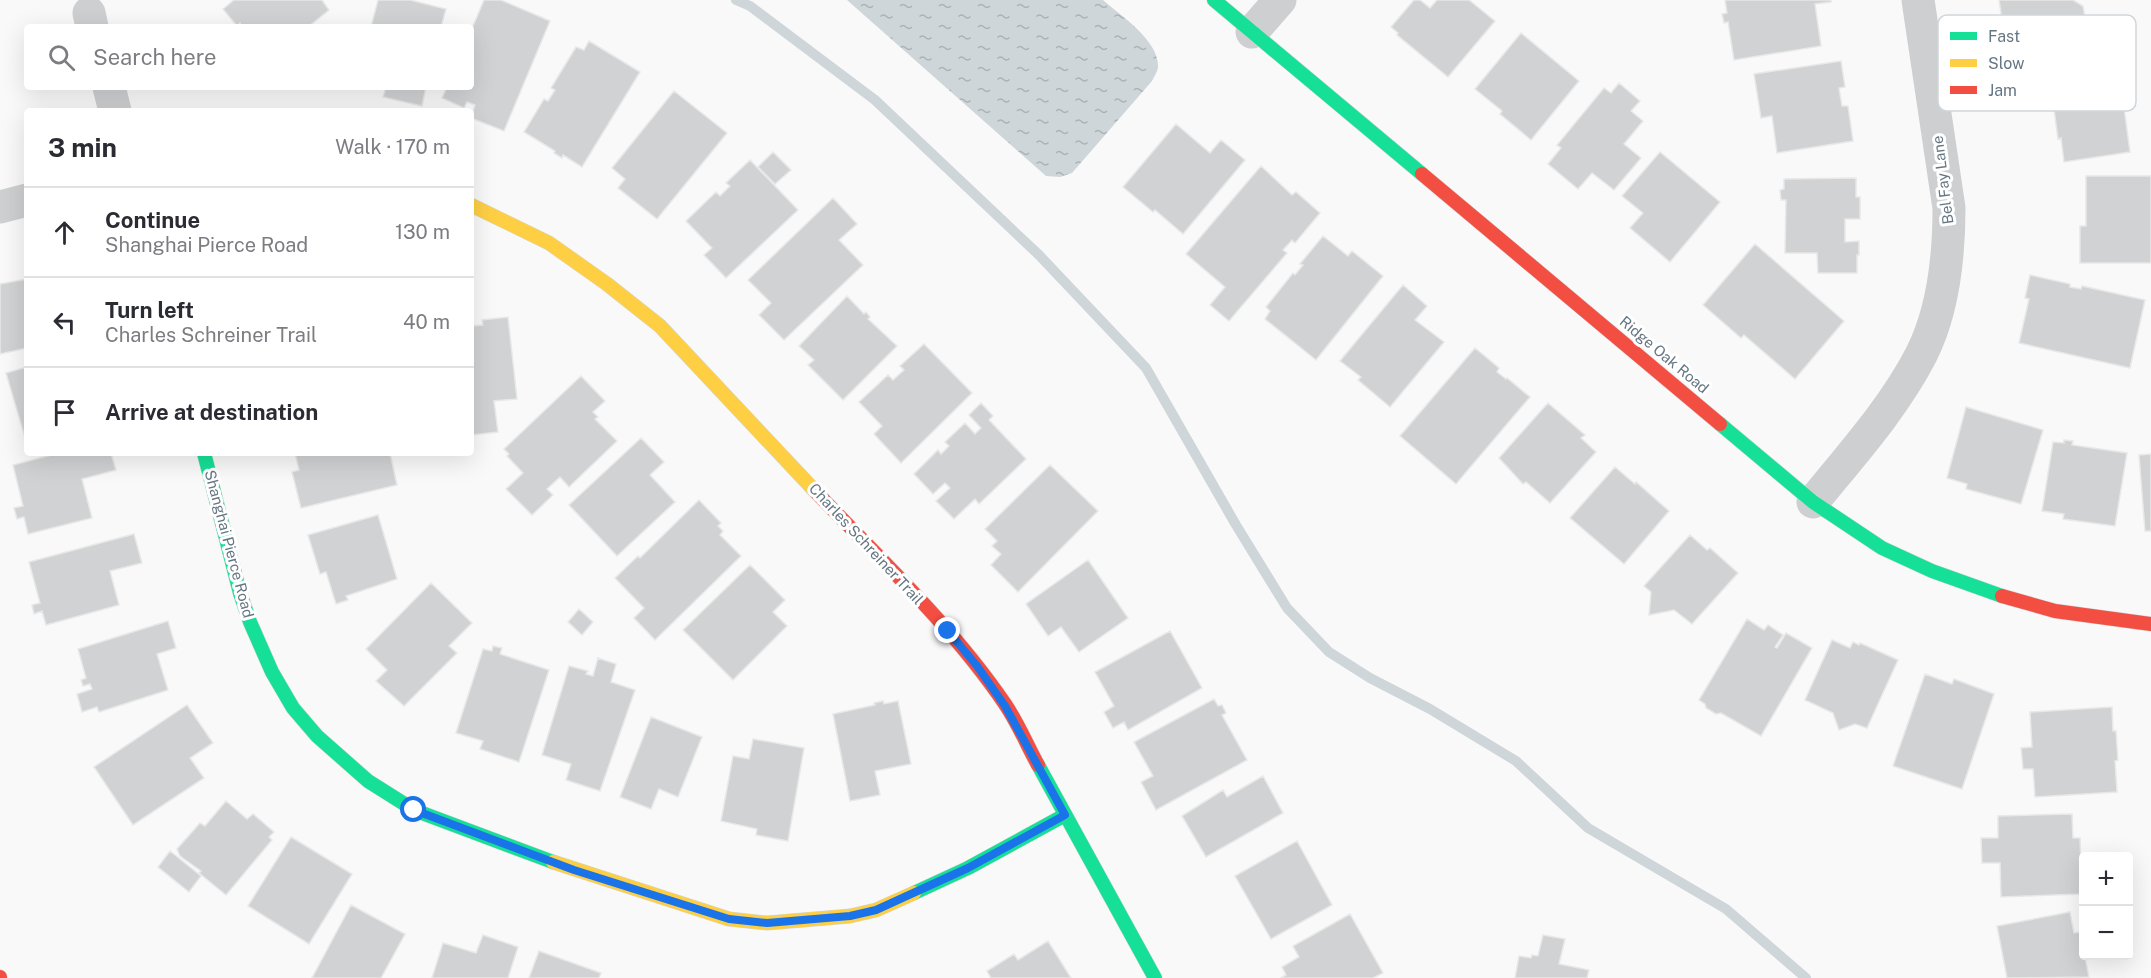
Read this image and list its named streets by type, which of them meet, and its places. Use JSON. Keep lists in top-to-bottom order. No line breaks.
{"streets":{"street":["Bel Fay Lane","Ridge Oak Road","Shanghai Pierce Road","Charles Schreiner Trail"]},"crossings":[["Bel Fay Lane","Ridge Oak Road"],["Shanghai Pierce Road","Charles Schreiner Trail"]],"legend":["Fast","Slow","Jam"],"page":{"search":"Search here","heading":["3 min","Walk · 170 m"],"list":[["Continue","Shanghai Pierce Road","130 m"],["Turn left","Charles Schreiner Trail","40 m"],"Arrive at destination"],"map_buttons":["+","−"]}}
